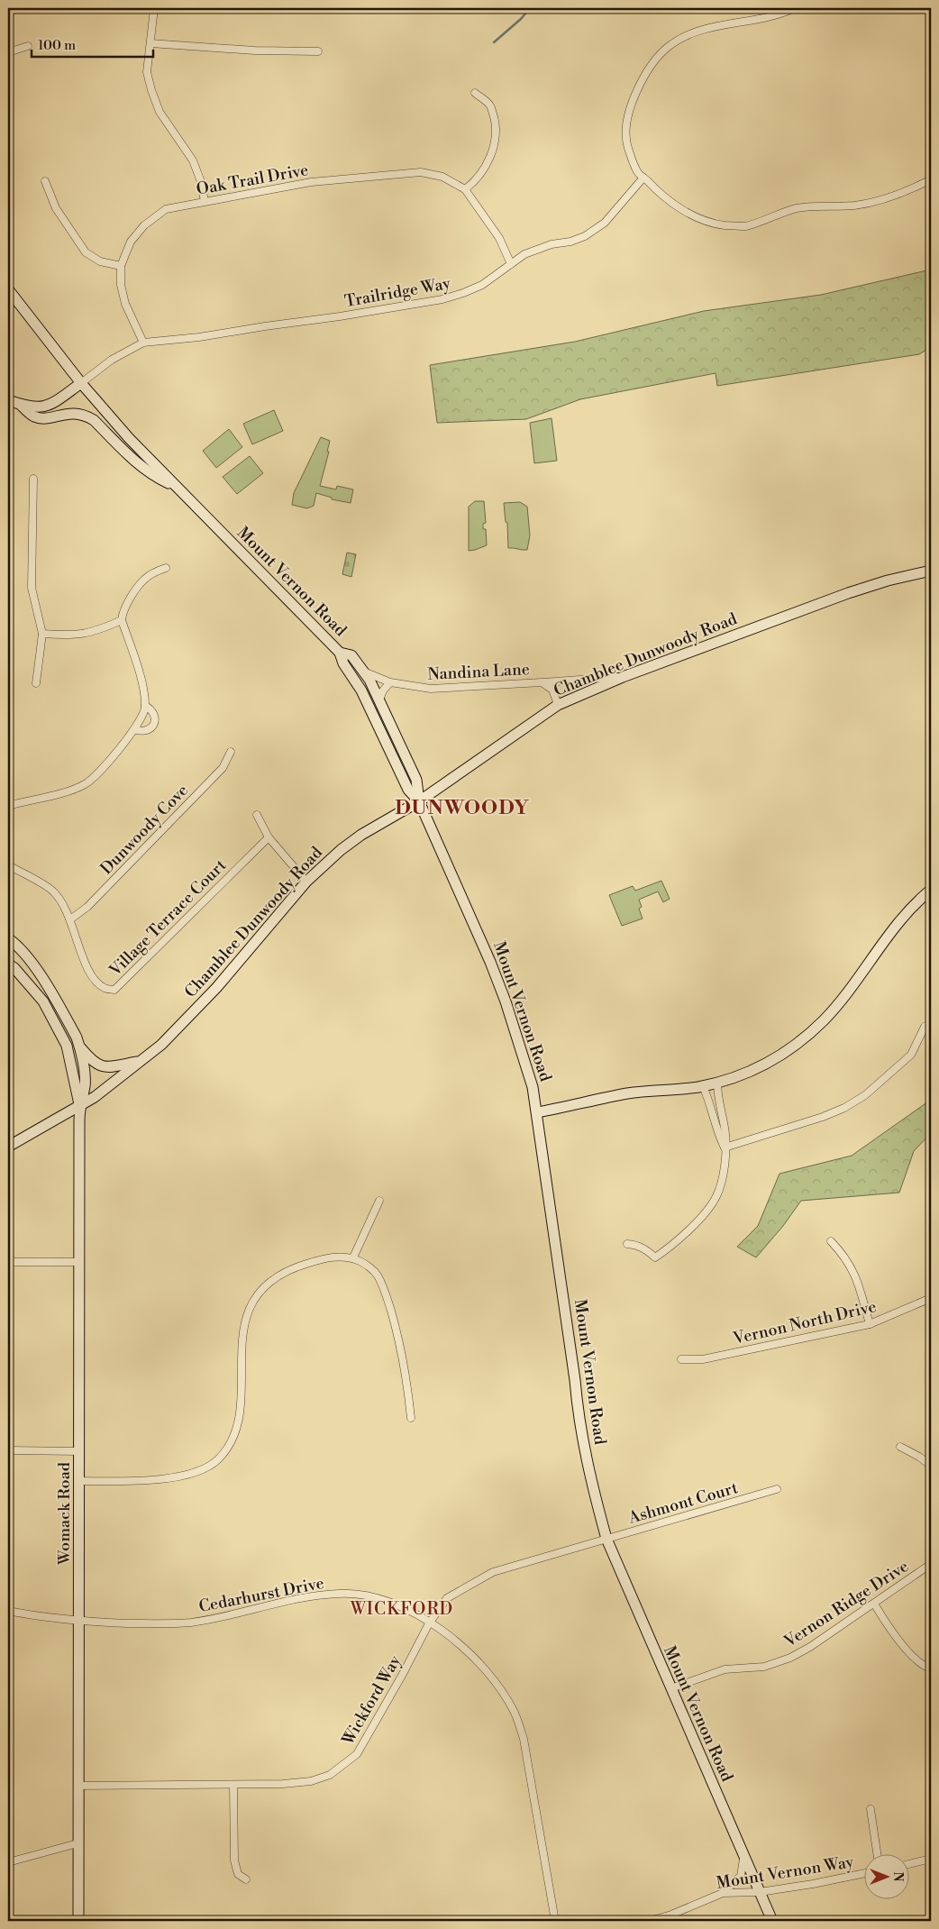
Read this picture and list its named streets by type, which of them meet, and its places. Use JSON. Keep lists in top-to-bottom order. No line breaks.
{"streets":{"street":["Oak Trail Drive","Trailridge Way","Mount Vernon Road","Chamblee Dunwoody Road","Nandina Lane","Dunwoody Cove","Village Terrace Court","Vernon North Drive","Ashmont Court","Womack Road","Cedarhurst Drive","Vernon Ridge Drive","Wickford Way","Mount Vernon Way"]},"crossings":[["Oak Trail Drive","Trailridge Way"],["Mount Vernon Road","Chamblee Dunwoody Road"],["Mount Vernon Road","Ashmont Court"],["Mount Vernon Road","Vernon Ridge Drive"],["Mount Vernon Road","Wickford Way"],["Mount Vernon Road","Mount Vernon Way"],["Chamblee Dunwoody Road","Nandina Lane"],["Chamblee Dunwoody Road","Womack Road"],["Dunwoody Cove","Village Terrace Court"],["Ashmont Court","Wickford Way"],["Womack Road","Cedarhurst Drive"],["Womack Road","Wickford Way"],["Cedarhurst Drive","Wickford Way"]],"districts":["DUNWOODY","WICKFORD"],"scale_bar":"100 m","north":"right"}
